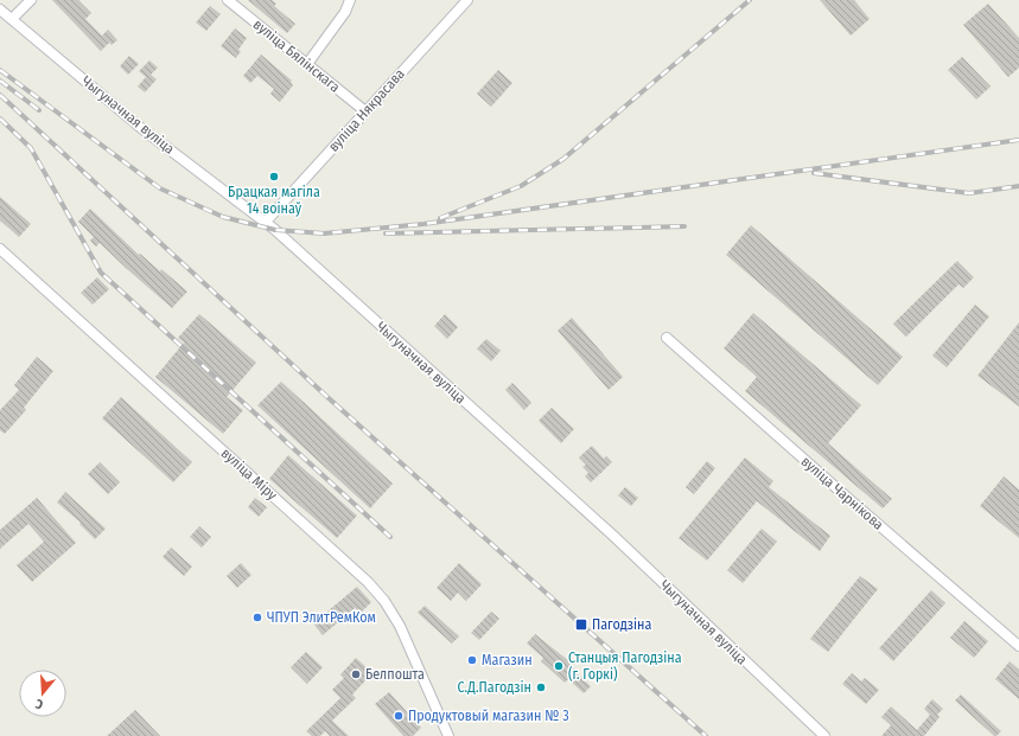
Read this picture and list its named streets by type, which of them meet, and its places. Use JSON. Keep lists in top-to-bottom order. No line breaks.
{"streets":{"street":["вуліца Бялінскага","вуліца Някрасава","Чыгуначная вуліца","вуліца Міру","вуліца Чарнікова"]},"crossings":[["вуліца Бялінскага","вуліца Някрасава"],["вуліца Някрасава","Чыгуначная вуліца"]],"places":{"other":["Брацкая магіла 14 воінаў","ЧПУП ЭлитРемКом","Магазин","Станцыя Пагодзіна (г. Горкі)","Белпошта","С.Д.Пагодзін","Продуктовый магазин № 3"],"transit":["Пагодзіна"]},"north":"bottom"}
